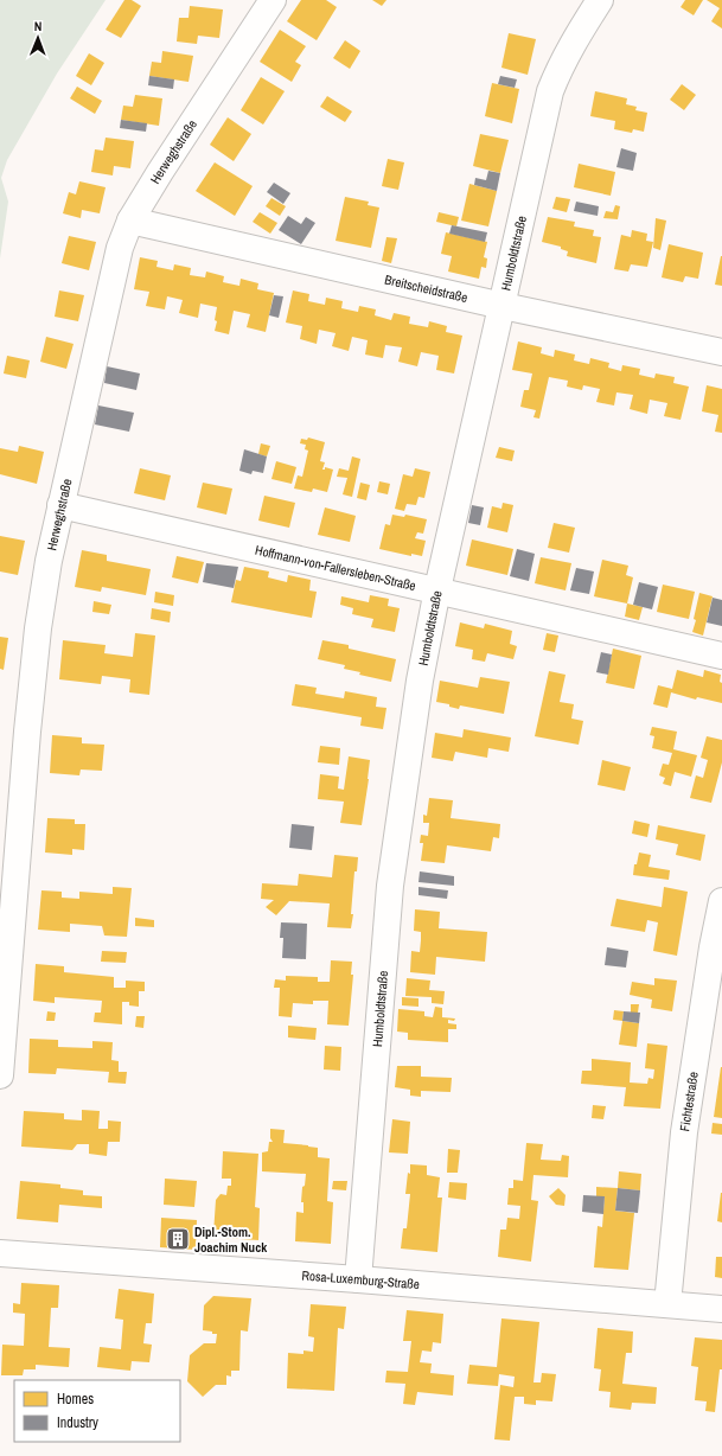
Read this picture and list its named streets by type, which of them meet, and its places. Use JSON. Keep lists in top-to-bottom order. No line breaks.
{"streets":{"street":["Herweghstraße","Humboldtstraße","Breitscheidstraße","Hoffmann-von-Fallersleben-Straße","Fichtestraße","Rosa-Luxemburg-Straße"]},"crossings":[["Herweghstraße","Breitscheidstraße"],["Herweghstraße","Hoffmann-von-Fallersleben-Straße"],["Humboldtstraße","Breitscheidstraße"],["Humboldtstraße","Hoffmann-von-Fallersleben-Straße"],["Humboldtstraße","Rosa-Luxemburg-Straße"],["Fichtestraße","Rosa-Luxemburg-Straße"]],"places":{"building":["Dipl.-Stom. Joachim Nuck"]},"legend":["Homes","Industry"],"north":"top"}
